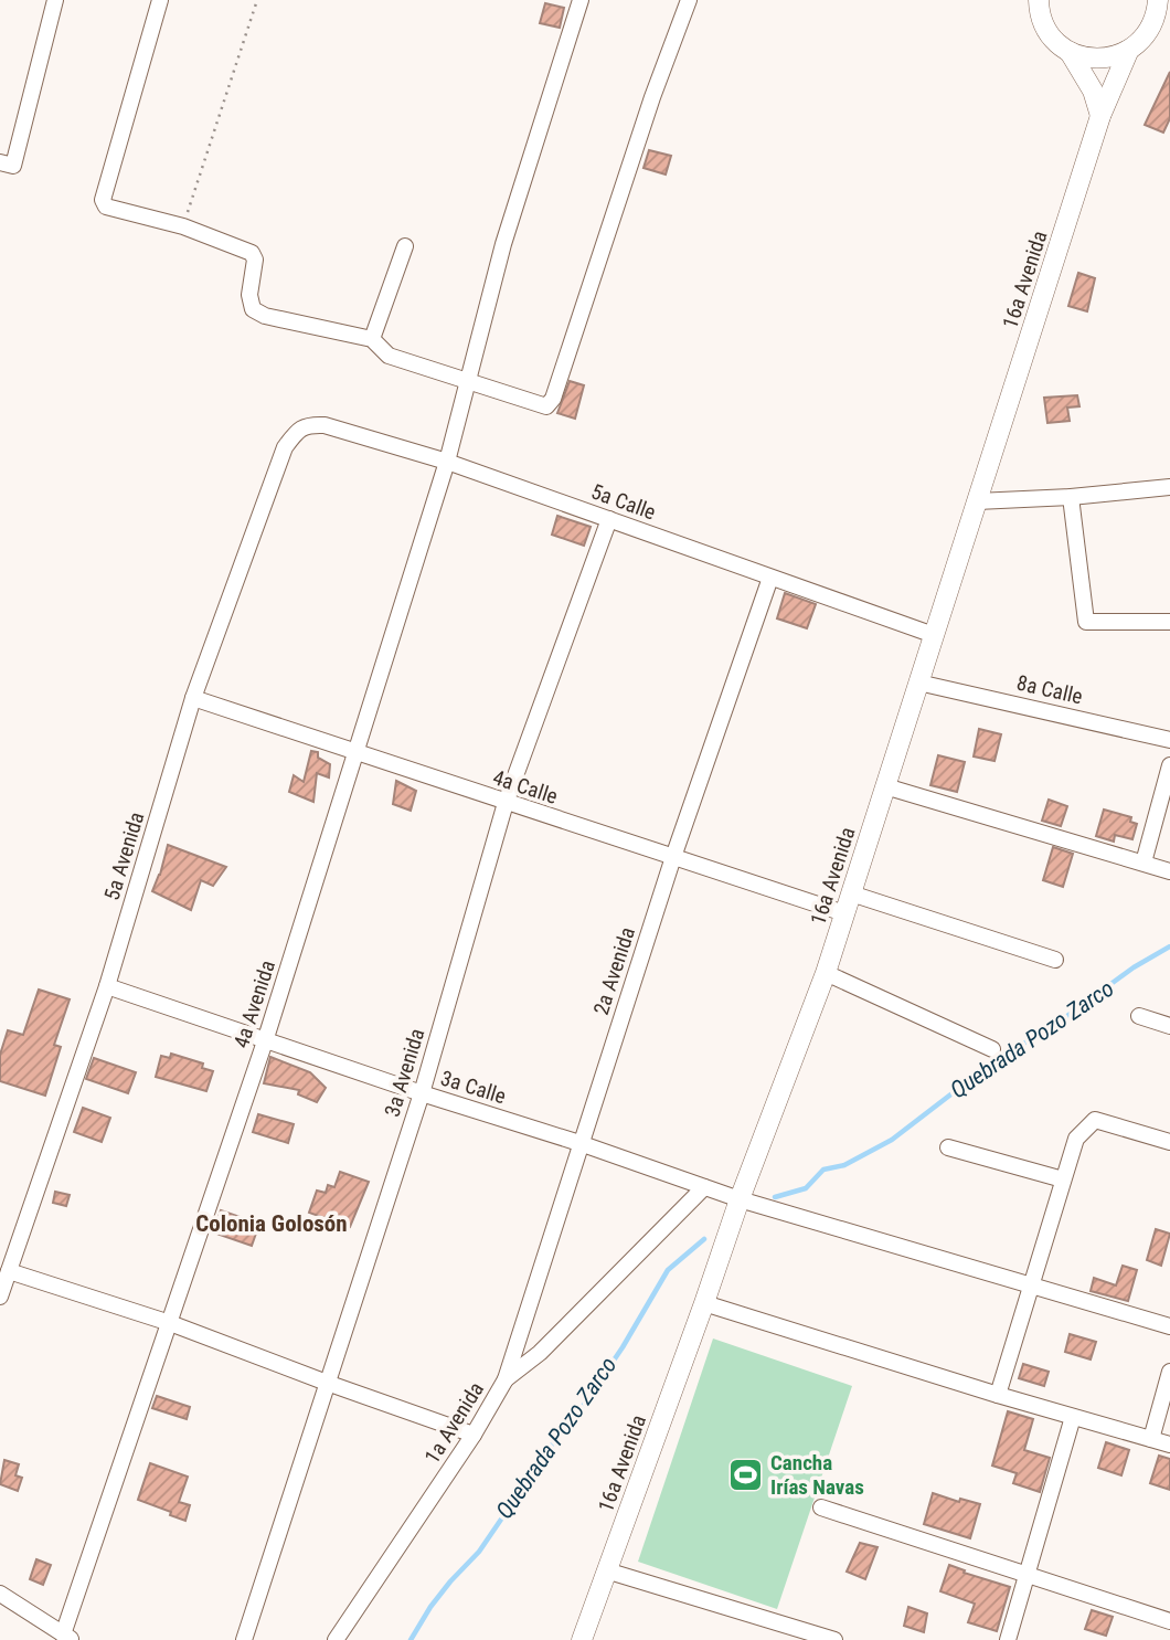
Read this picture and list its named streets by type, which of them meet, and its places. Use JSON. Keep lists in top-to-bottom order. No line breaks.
{"streets":{"street":["16a Avenida","5a Calle","8a Calle","4a Calle","5a Avenida","2a Avenida","4a Avenida","3a Avenida","3a Calle","1a Avenida"]},"crossings":[["16a Avenida","5a Calle"],["16a Avenida","8a Calle"],["16a Avenida","4a Calle"],["16a Avenida","3a Calle"],["5a Calle","5a Avenida"],["5a Calle","2a Avenida"],["5a Calle","4a Avenida"],["5a Calle","3a Avenida"],["4a Calle","5a Avenida"],["4a Calle","2a Avenida"],["4a Calle","4a Avenida"],["4a Calle","3a Avenida"],["5a Avenida","3a Calle"],["2a Avenida","3a Calle"],["2a Avenida","1a Avenida"],["4a Avenida","3a Calle"],["3a Avenida","3a Calle"],["3a Calle","1a Avenida"]],"districts":["Colonia Golosón"],"water":["Quebrada Pozo Zarco"],"places":{"sports":["Cancha Irías Navas"]}}
